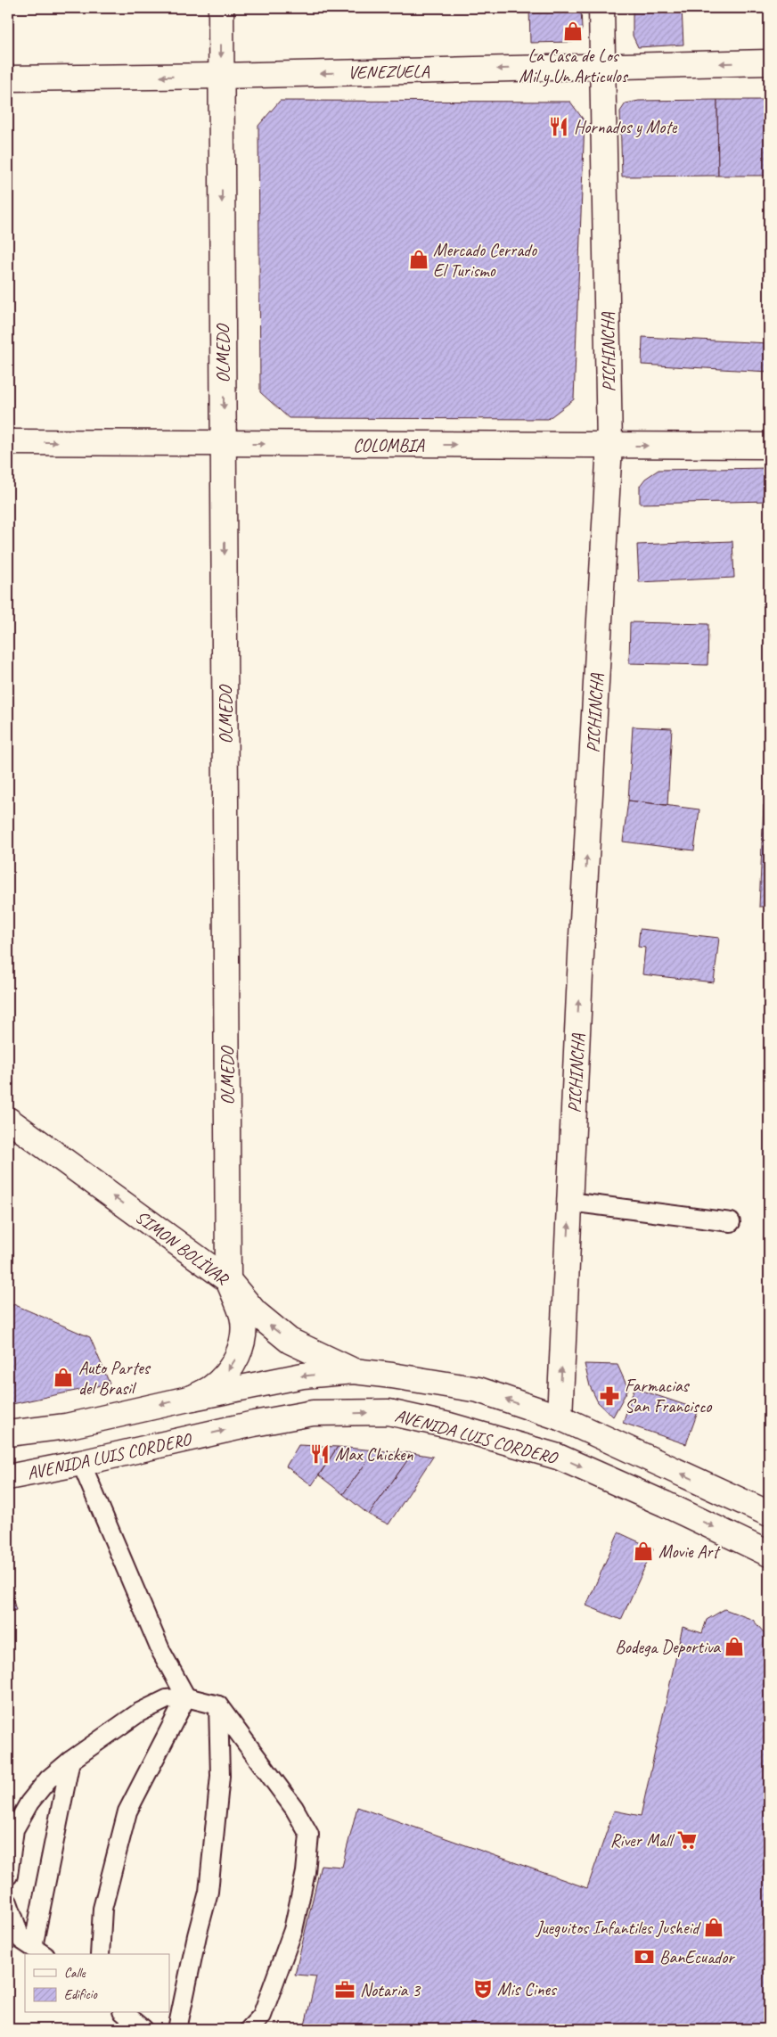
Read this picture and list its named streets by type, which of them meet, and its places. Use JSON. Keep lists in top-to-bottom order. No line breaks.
{"streets":{"street":["VENEZUELA","PICHINCHA","OLMEDO","COLOMBIA","SIMON BOLÌVAR","AVENIDA LUIS CORDERO"]},"crossings":[["VENEZUELA","PICHINCHA"],["VENEZUELA","OLMEDO"],["PICHINCHA","COLOMBIA"],["OLMEDO","COLOMBIA"],["OLMEDO","SIMON BOLÌVAR"]],"one_way":["VENEZUELA","PICHINCHA","OLMEDO","COLOMBIA","SIMON BOLÌVAR"],"places":{"shop":["La Casa de Los Mil y Un Articulos","Mercado Cerrado El Turismo","Auto Partes del Brasil","Movie Art","Bodega Deportiva","Jueguitos Infantiles Jusheid"],"restaurant":["Hornados y Mote","Max Chicken"],"pharmacy":["Farmacias San Francisco"],"supermarket":["River Mall"],"bank":["BanEcuador"],"theatre":["Mis Cines"],"office":["Notaria 3"]},"legend":["Calle","Edificio"]}
